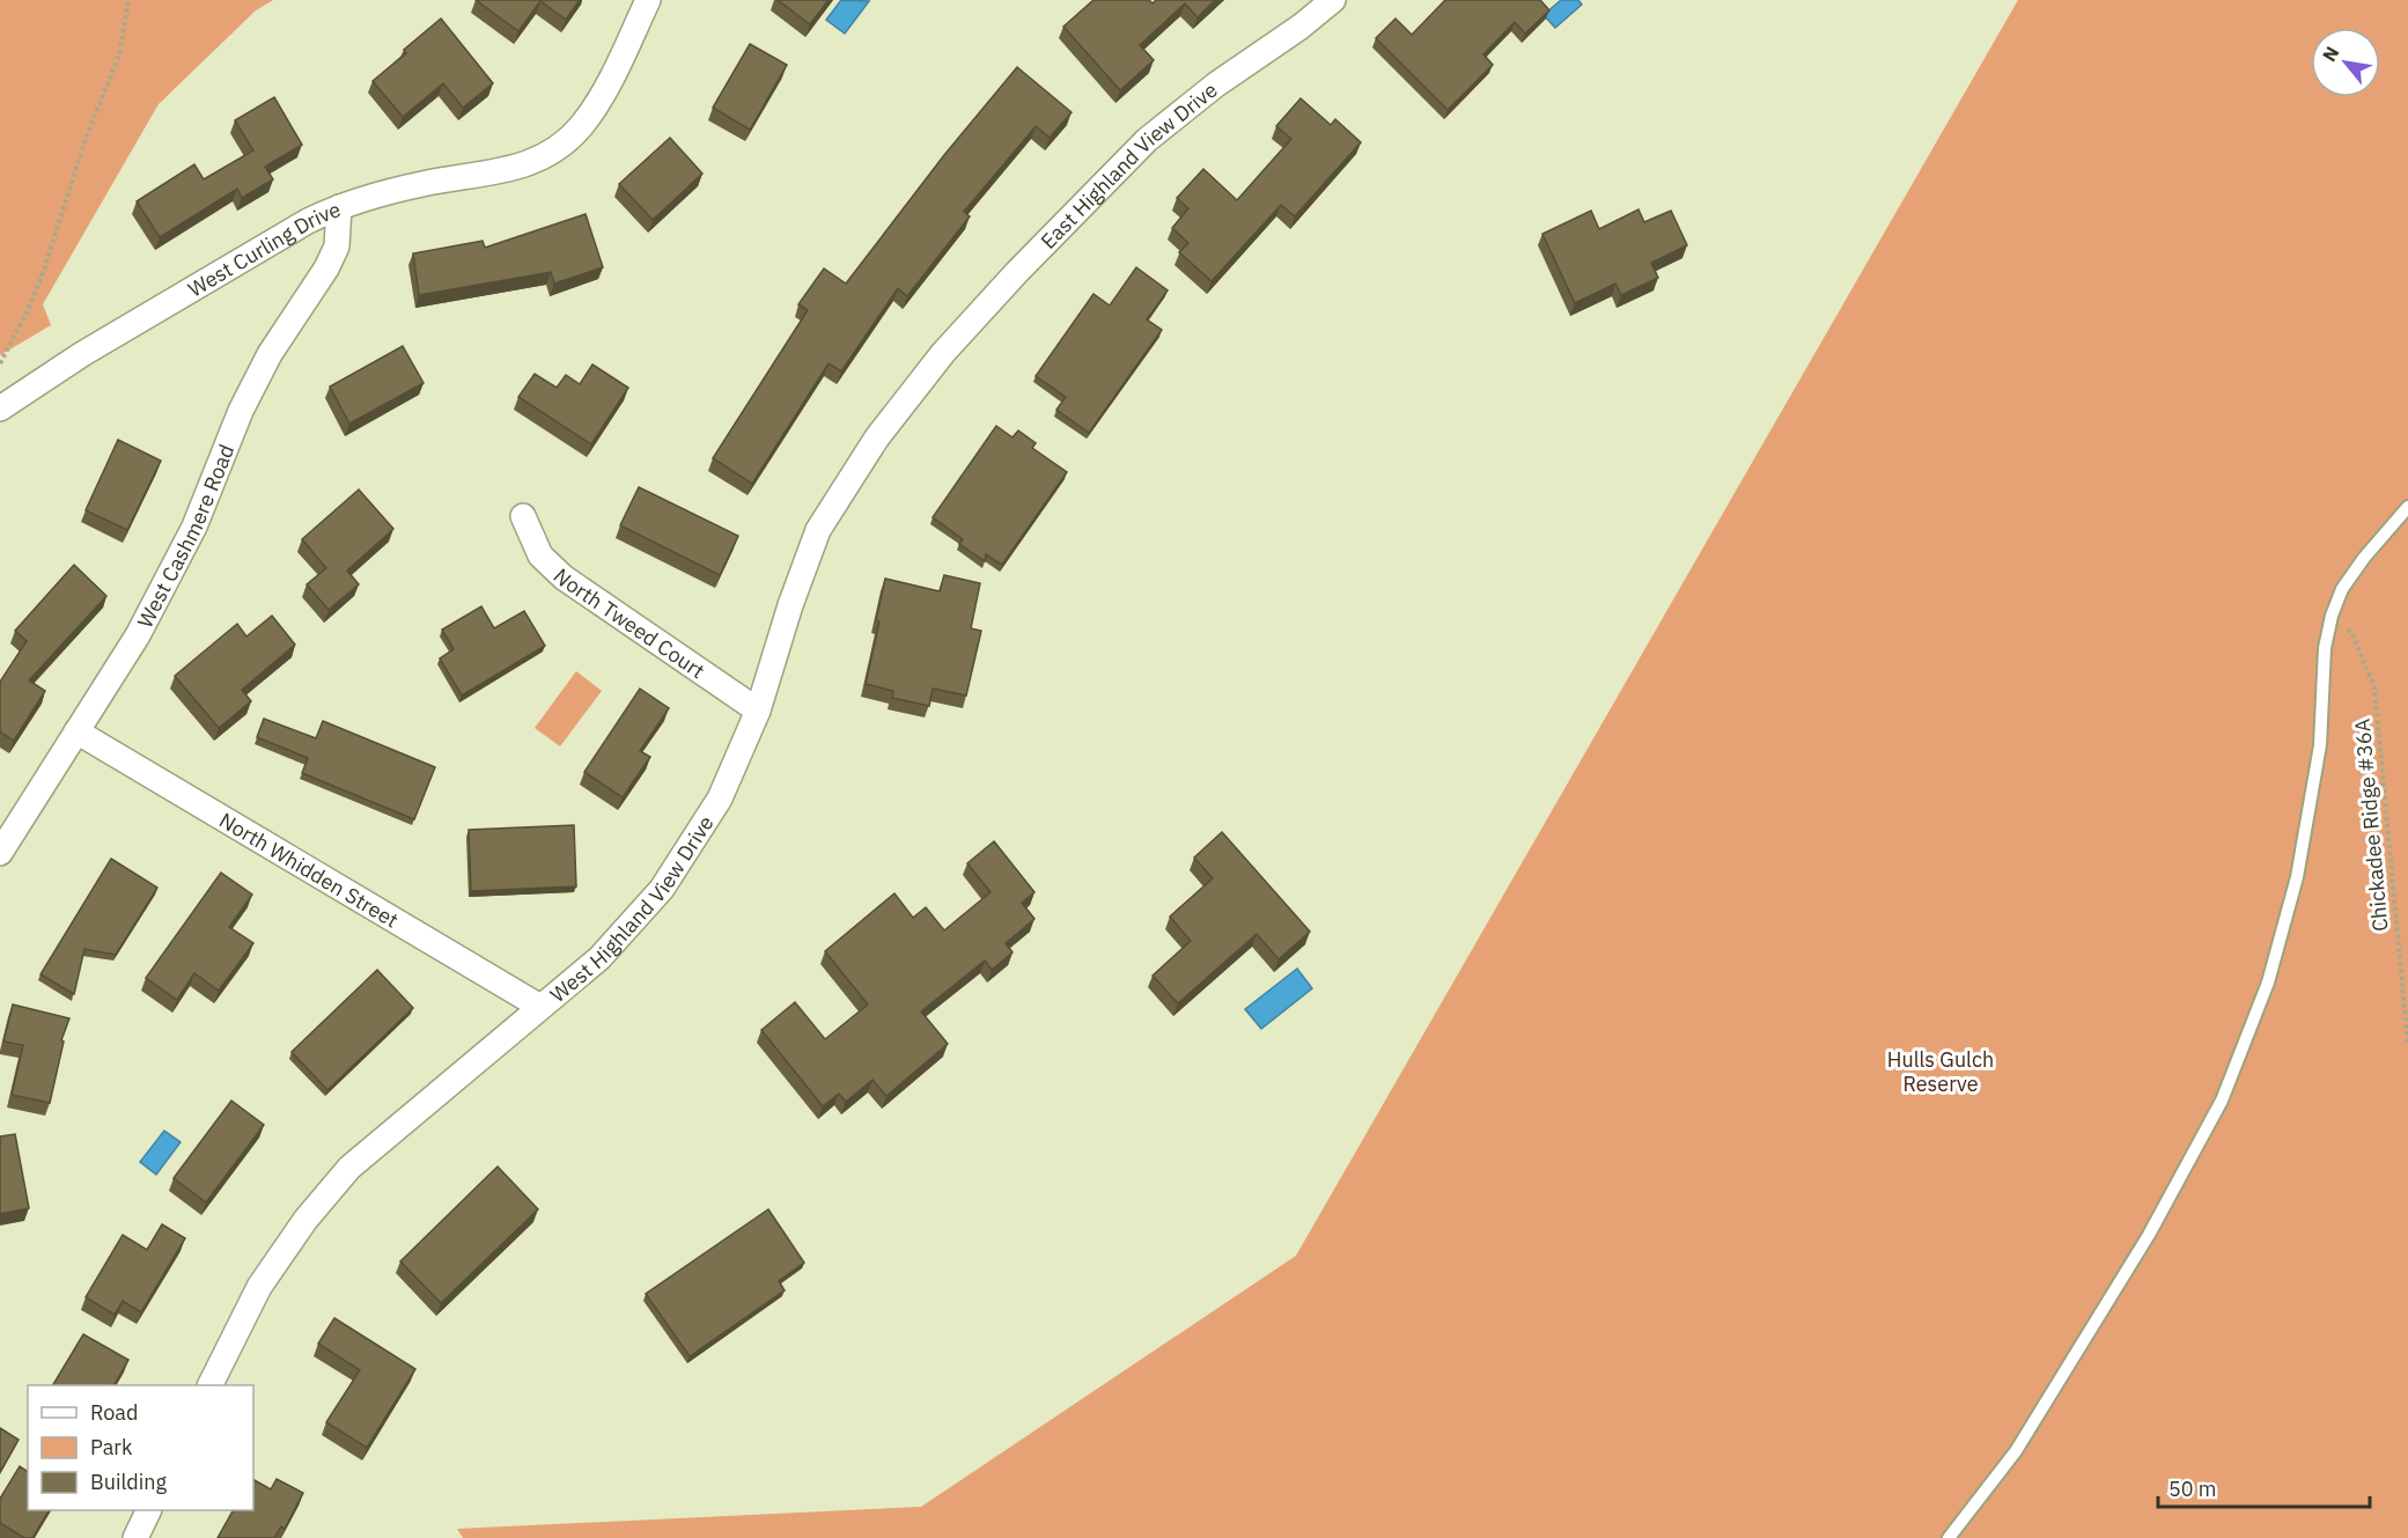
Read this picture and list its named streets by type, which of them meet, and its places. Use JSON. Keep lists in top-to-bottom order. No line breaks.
{"streets":{"street":["East Highland View Drive","West Curling Drive","West Cashmere Road","North Tweed Court","North Whidden Street","West Highland View Drive"],"path":["Chickadee Ridge #36A"]},"crossings":[["East Highland View Drive","West Highland View Drive"],["West Curling Drive","West Cashmere Road"],["West Cashmere Road","North Whidden Street"],["North Tweed Court","West Highland View Drive"],["North Whidden Street","West Highland View Drive"]],"parks":["Hulls Gulch Reserve"],"legend":["Road","Park","Building"],"scale_bar":"50 m","north":"top left"}
